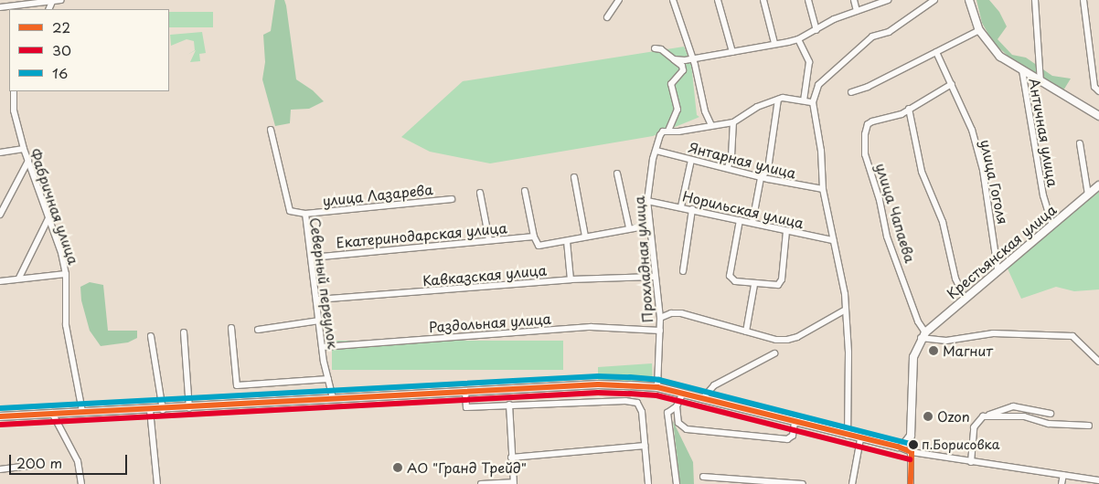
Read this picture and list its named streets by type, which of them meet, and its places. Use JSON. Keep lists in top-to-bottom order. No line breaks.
{"streets":{"main road":["Крестьянская улица"],"street":["Античная улица","Янтарная улица","улица Гоголя","улица Лазарева","Фабричная улица","Норильская улица","улица Чапаева","Екатеринодарская улица","Прохладная улица","Кавказская улица","Северный переулок","Раздольная улица"]},"crossings":[["Античная улица","Крестьянская улица"],["Янтарная улица","Прохладная улица"],["улица Гоголя","Крестьянская улица"],["улица Лазарева","Северный переулок"],["Норильская улица","Прохладная улица"],["улица Чапаева","Крестьянская улица"],["Екатеринодарская улица","Северный переулок"],["Прохладная улица","Кавказская улица"],["Прохладная улица","Раздольная улица"],["Кавказская улица","Северный переулок"],["Северный переулок","Раздольная улица"]],"places":["Магнит","Ozon","п.Борисовка","АО \"Гранд Трейд\""],"lines":["transit line 16","transit line 22","transit line 30"],"legend":["22","30","16"],"scale_bar":"200 m"}
